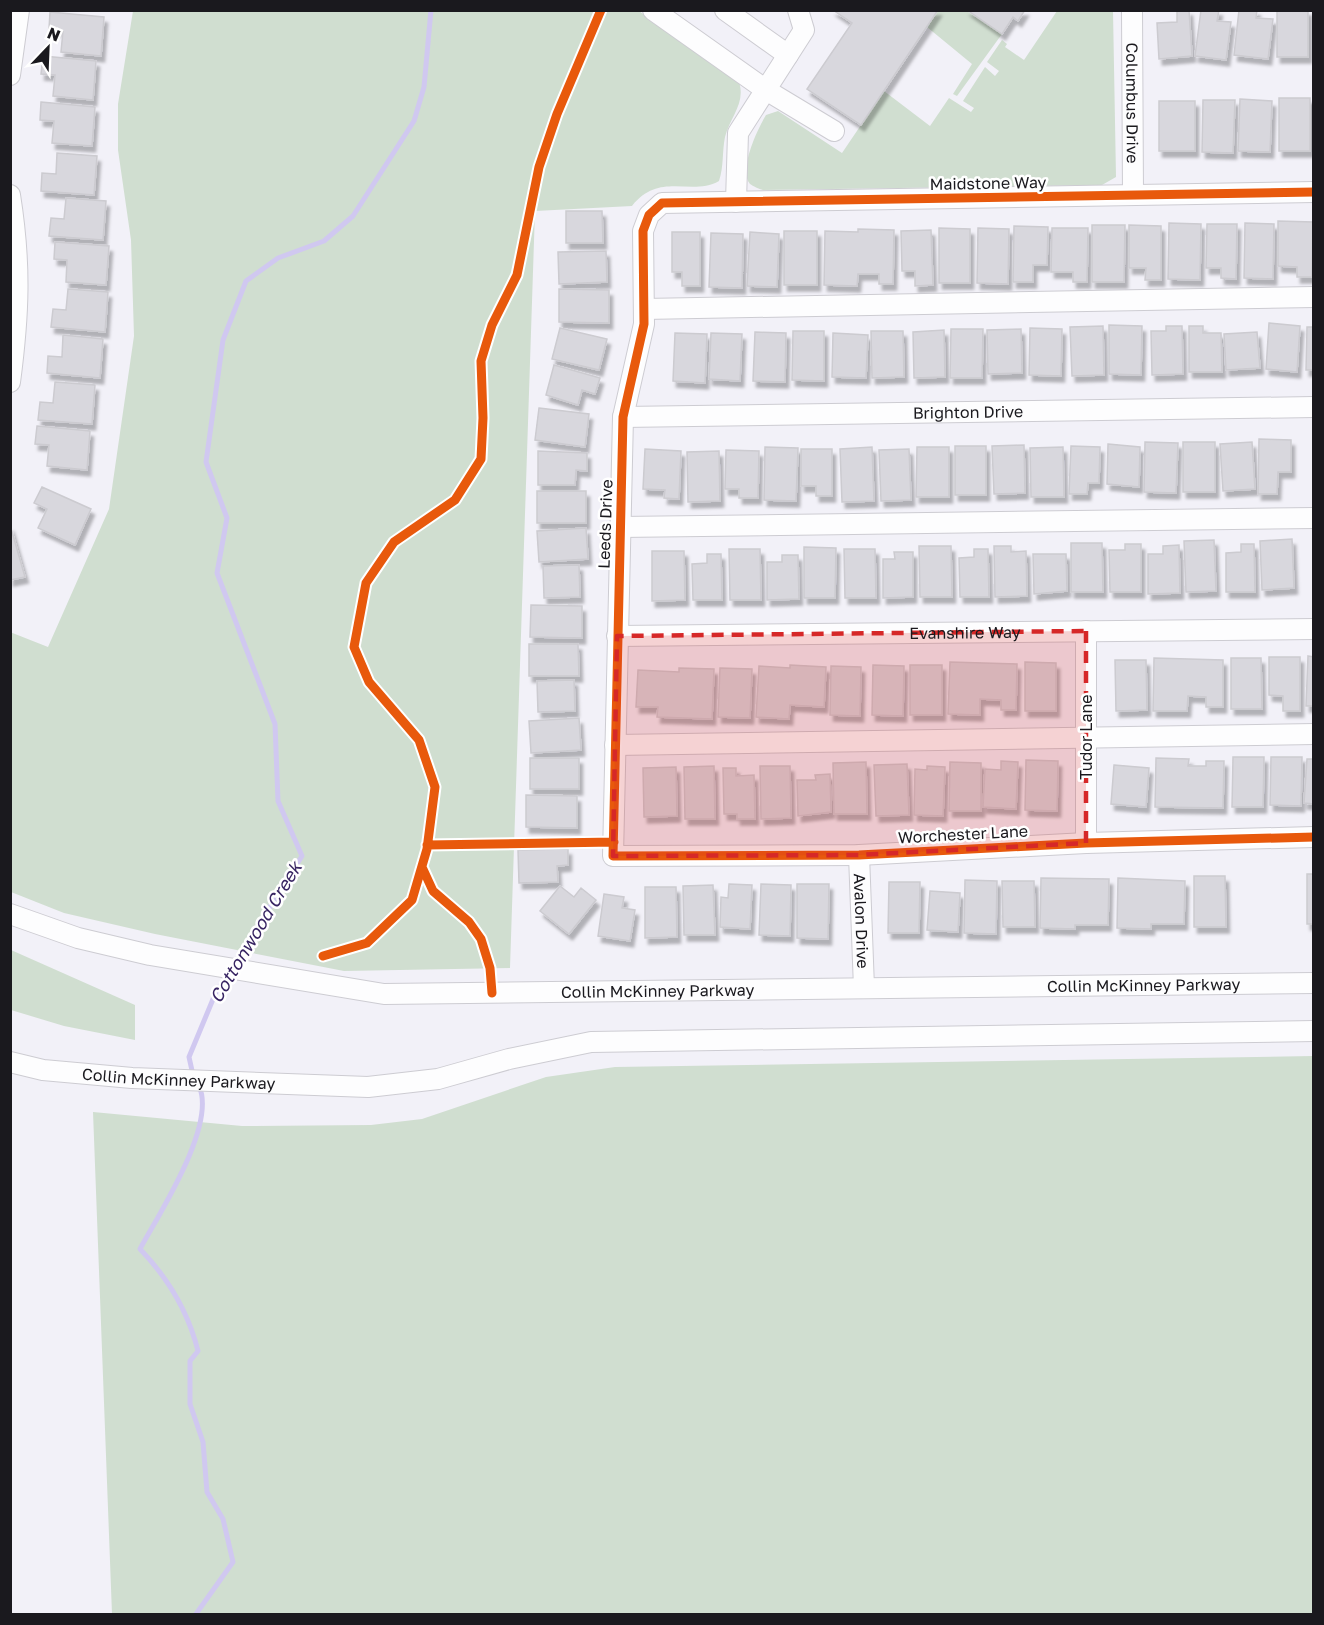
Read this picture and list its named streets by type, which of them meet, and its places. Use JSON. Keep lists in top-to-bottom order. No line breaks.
{"streets":{"street":["Columbus Drive","Maidstone Way","Brighton Drive","Leeds Drive","Evanshire Way","Tudor Lane","Worchester Lane","Avalon Drive","Collin McKinney Parkway"]},"crossings":[["Columbus Drive","Maidstone Way"],["Maidstone Way","Leeds Drive"],["Brighton Drive","Leeds Drive"],["Leeds Drive","Evanshire Way"],["Leeds Drive","Worchester Lane"],["Evanshire Way","Tudor Lane"],["Tudor Lane","Worchester Lane"],["Worchester Lane","Avalon Drive"],["Avalon Drive","Collin McKinney Parkway"]],"water":["Cottonwood Creek"],"north":"top right"}
